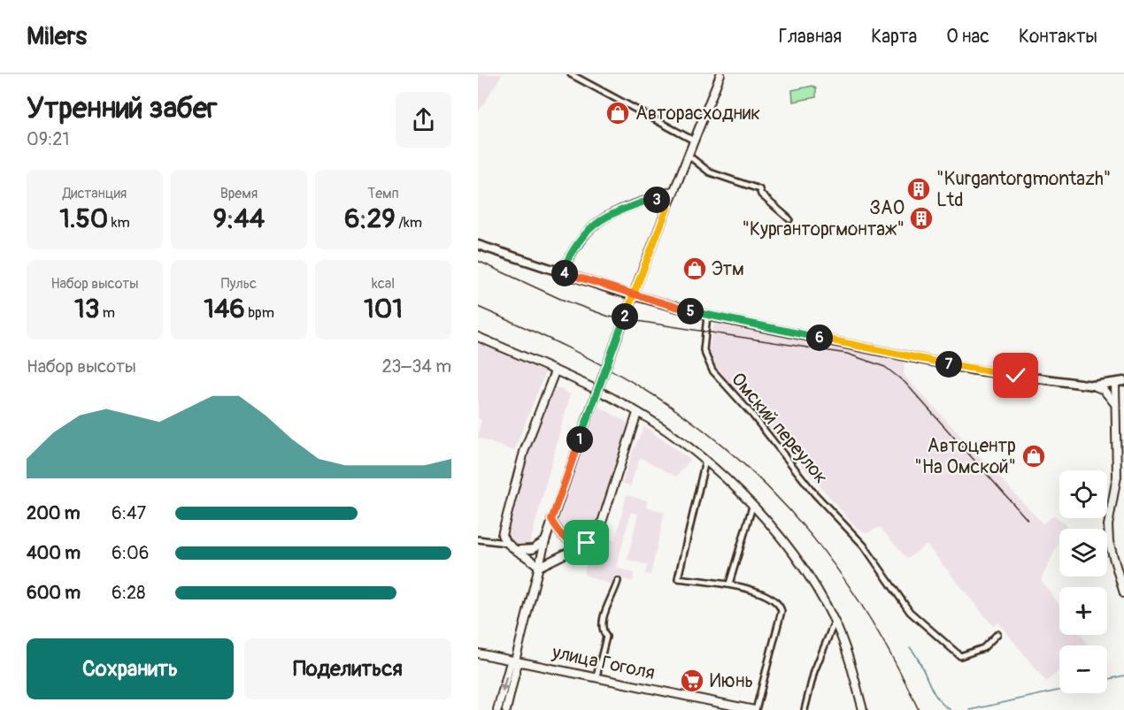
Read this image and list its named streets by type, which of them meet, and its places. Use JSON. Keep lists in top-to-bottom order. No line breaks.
{"streets":{"main road":["улица Гоголя"],"street":["Омский переулок"]},"places":{"shop":["Авторасходник","Этм","Автоцентр \"На Омской\""],"building":["\"Kurgantorgmontazh\" Ltd","ЗАО \"Курганторгмонтаж\""],"supermarket":["Июнь"]},"page":{"header":"Milers","nav":["Главная","Карта","О нас","Контакты"],"heading":["Утренний забег","09:21"],"stats":[["Дистанция","1.50 km"],["Время","9:44"],["Темп","6:29 /km"],["Набор высоты","13 m"],["Пульс","146 bpm"],["kcal","101"]],"pins":["3","4","5","2","6","7","1"],"chart":["Набор высоты","23–34 m"],"map_buttons":["+","−"],"list":[{"name":"200 m","note":"6:47"},{"name":"400 m","note":"6:06"},{"name":"600 m","note":"6:28"}],"buttons":["Сохранить","Поделиться"]}}
